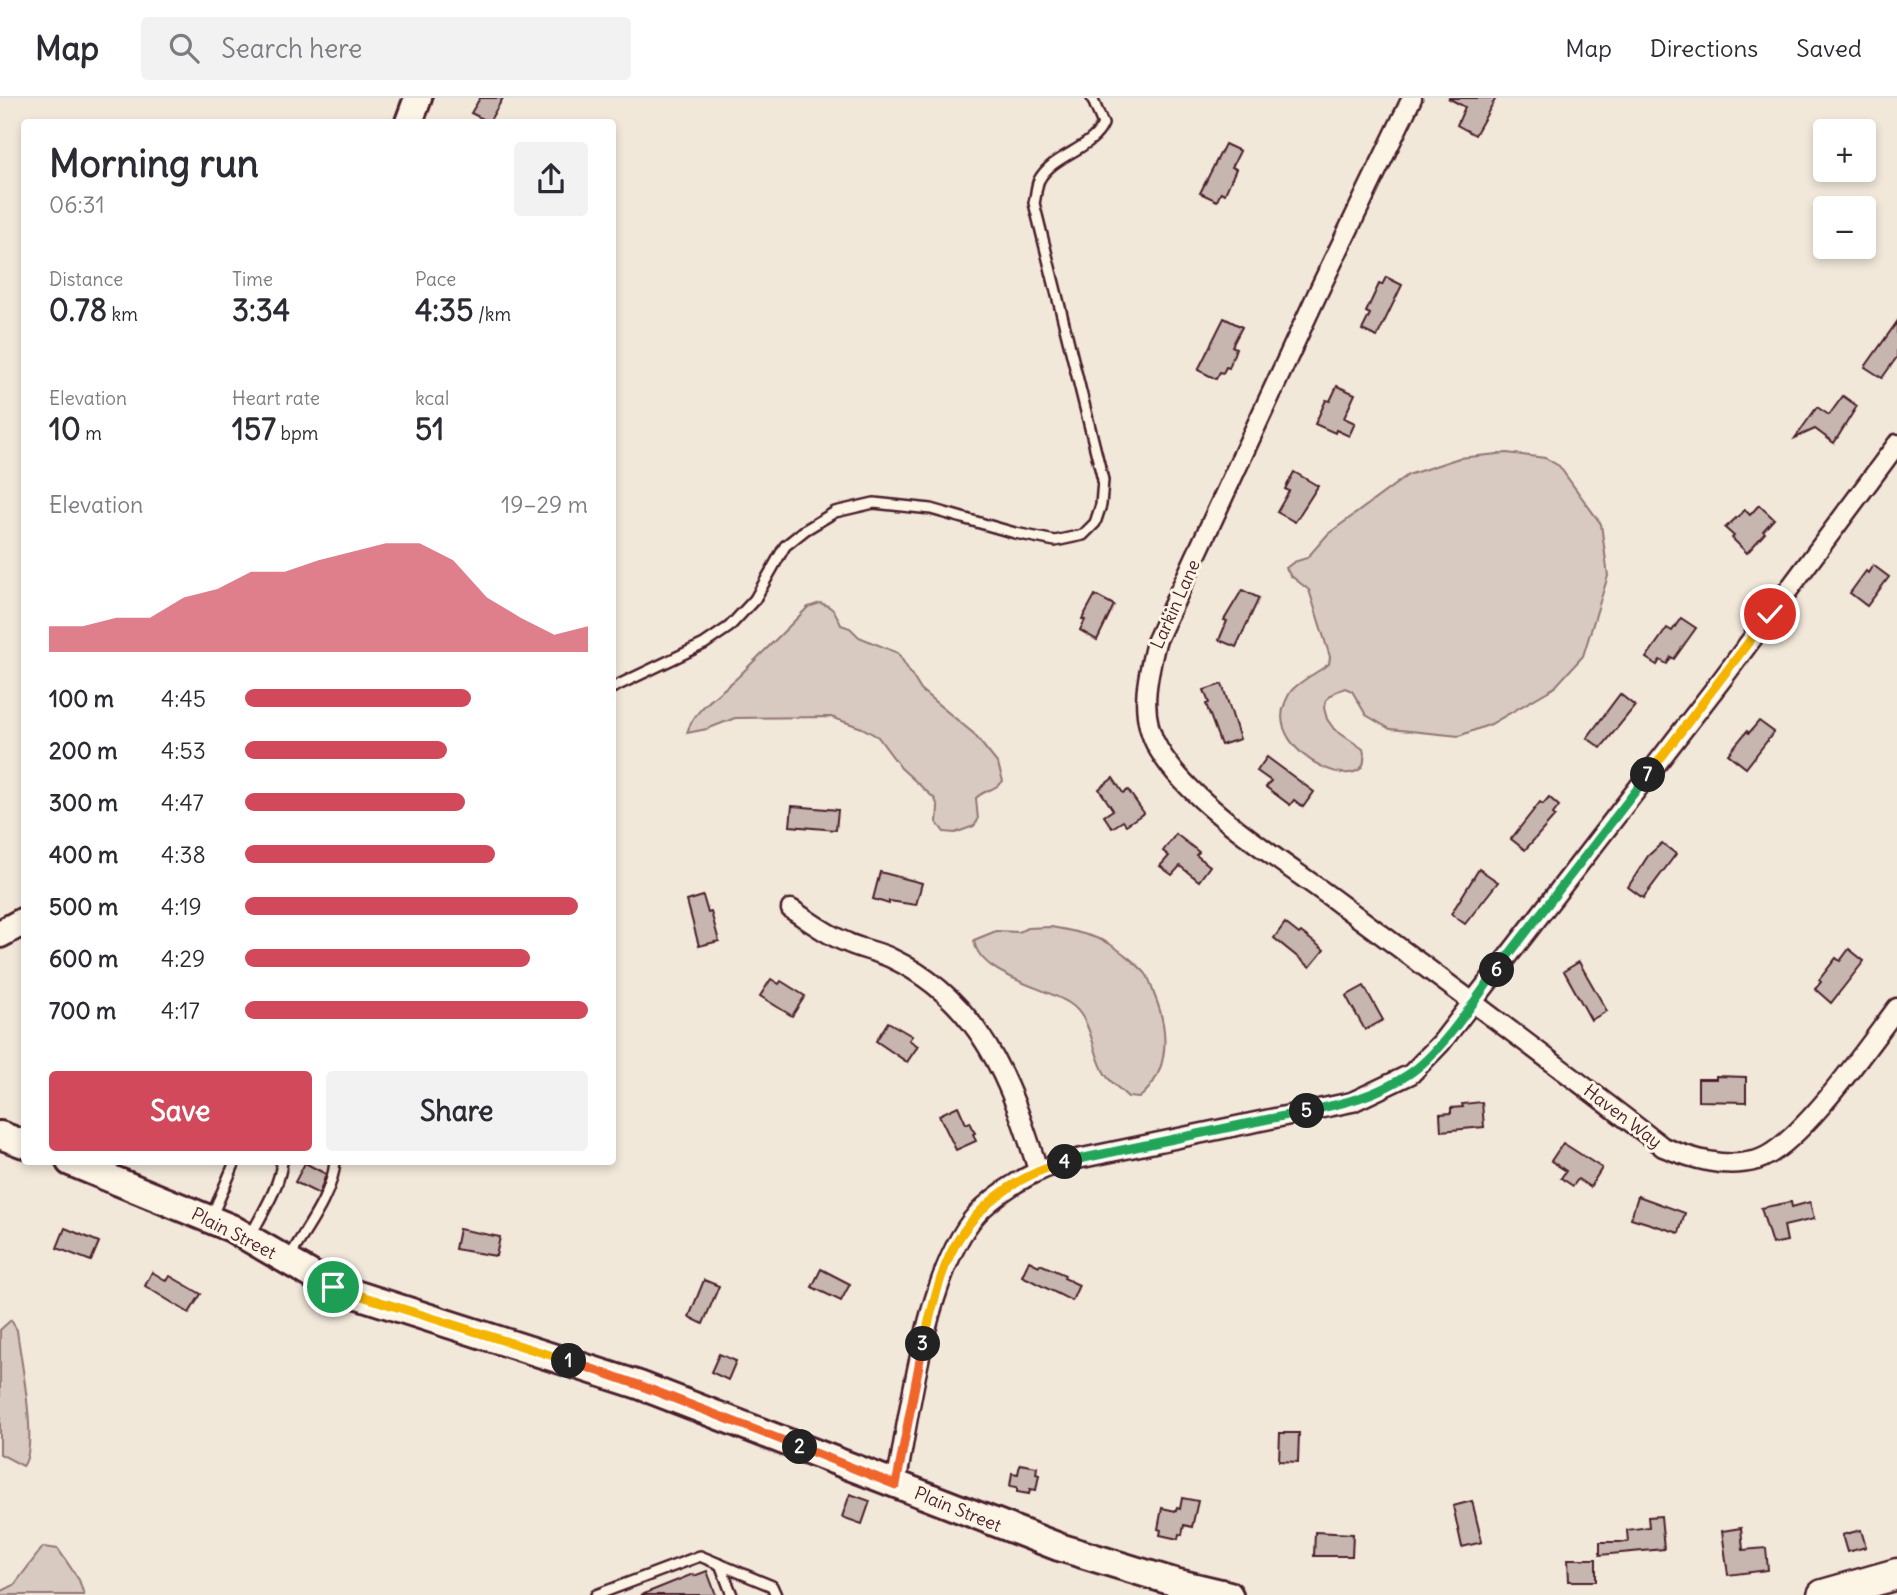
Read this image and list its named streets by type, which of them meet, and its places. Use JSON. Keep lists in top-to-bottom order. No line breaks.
{"streets":{"street":["Larkin Lane","Haven Way","Plain Street"]},"crossings":[["Larkin Lane","Haven Way"]],"page":{"header":"Map","search":"Search here","nav":["Map","Directions","Saved"],"map_buttons":["+","−"],"heading":["Morning run","06:31"],"stats":[["Distance","0.78 km"],["Time","3:34"],["Pace","4:35 /km"],["Elevation","10 m"],["Heart rate","157 bpm"],["kcal","51"]],"chart":["Elevation","19–29 m"],"list":[{"name":"100 m","note":"4:45"},{"name":"200 m","note":"4:53"},{"name":"300 m","note":"4:47"},{"name":"400 m","note":"4:38"},{"name":"500 m","note":"4:19"},{"name":"600 m","note":"4:29"},{"name":"700 m","note":"4:17"}],"pins":["7","6","5","4","3","1","2"],"buttons":["Save","Share"]}}
